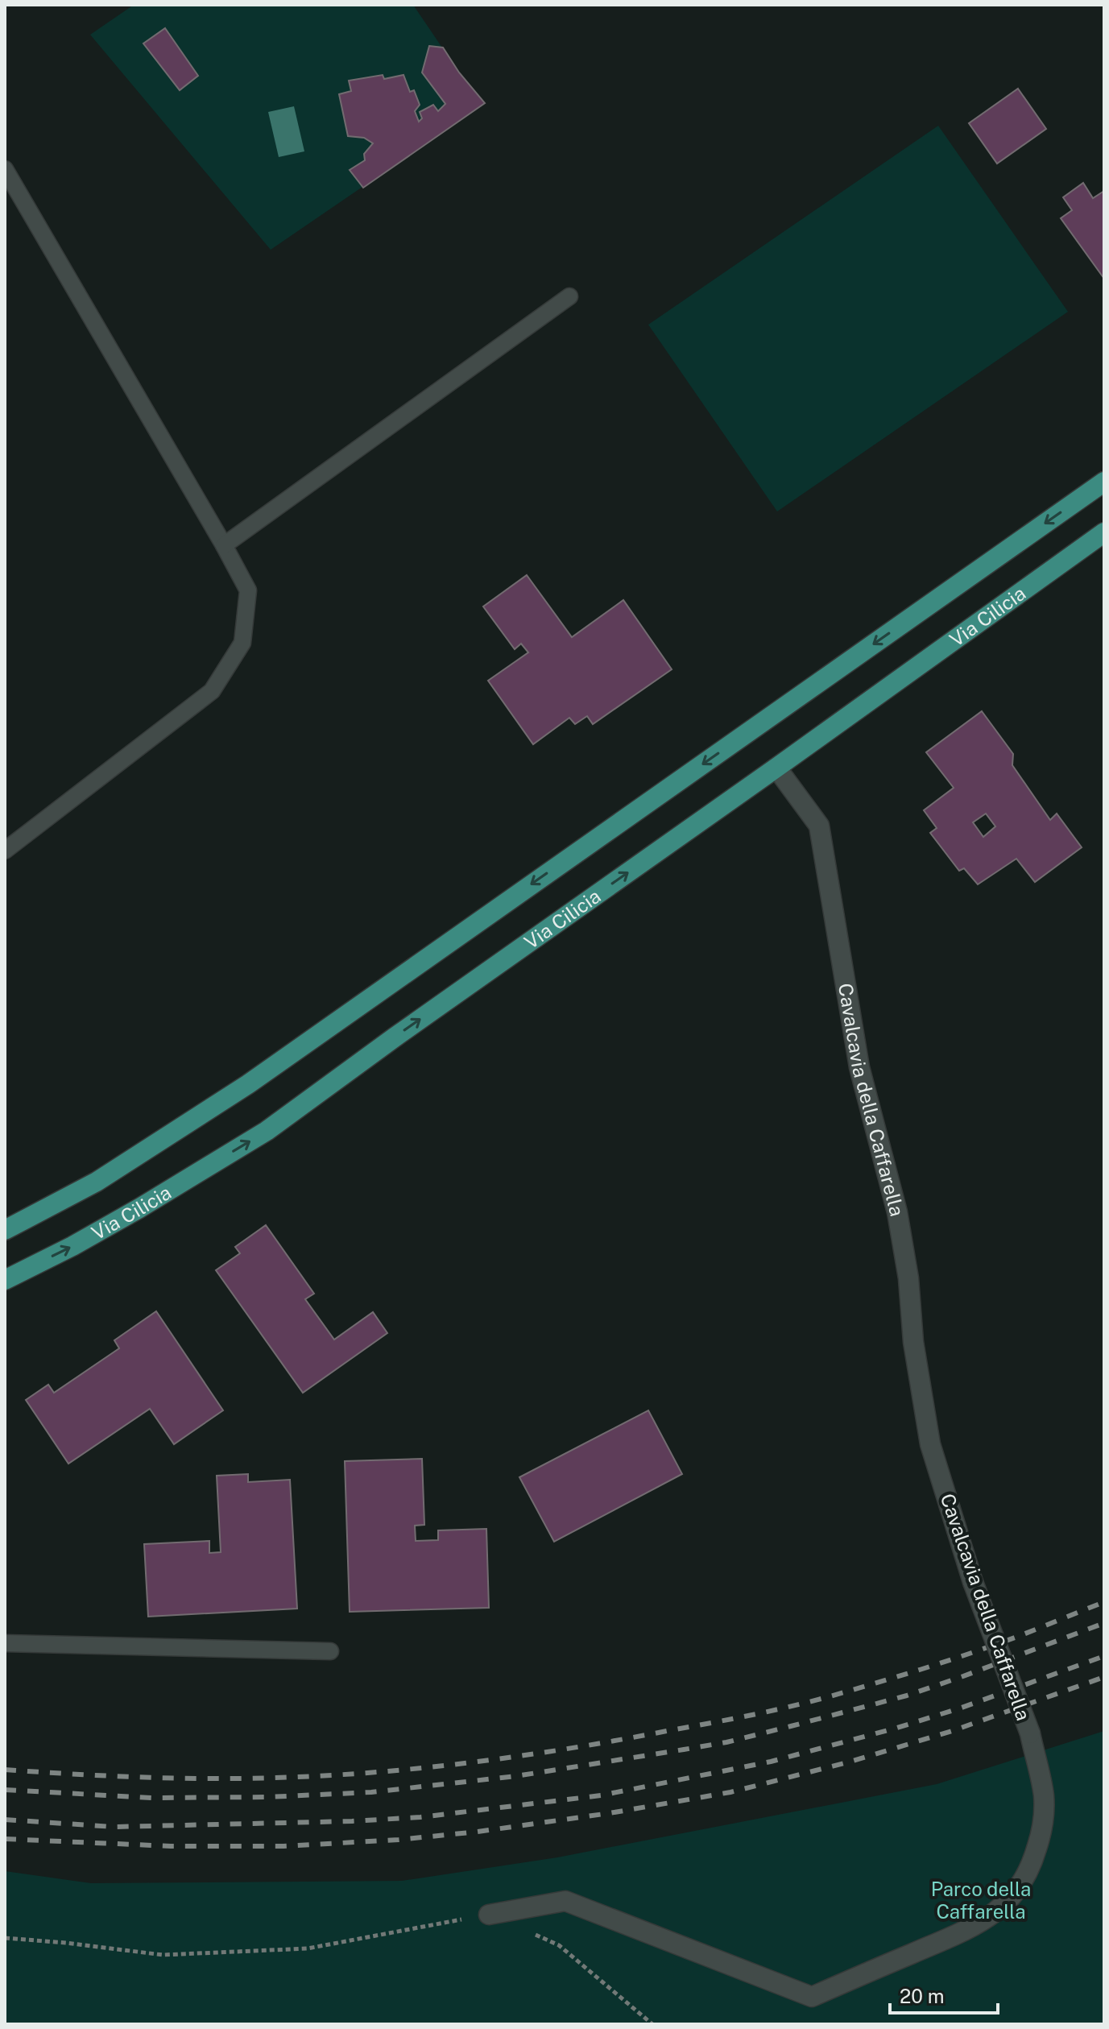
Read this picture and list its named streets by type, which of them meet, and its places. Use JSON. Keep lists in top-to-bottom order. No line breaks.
{"streets":{"main road":["Via Cilicia"],"street":["Cavalcavia della Caffarella"]},"crossings":[["Via Cilicia","Cavalcavia della Caffarella"]],"parks":["Parco della Caffarella"],"scale_bar":"20 m"}
